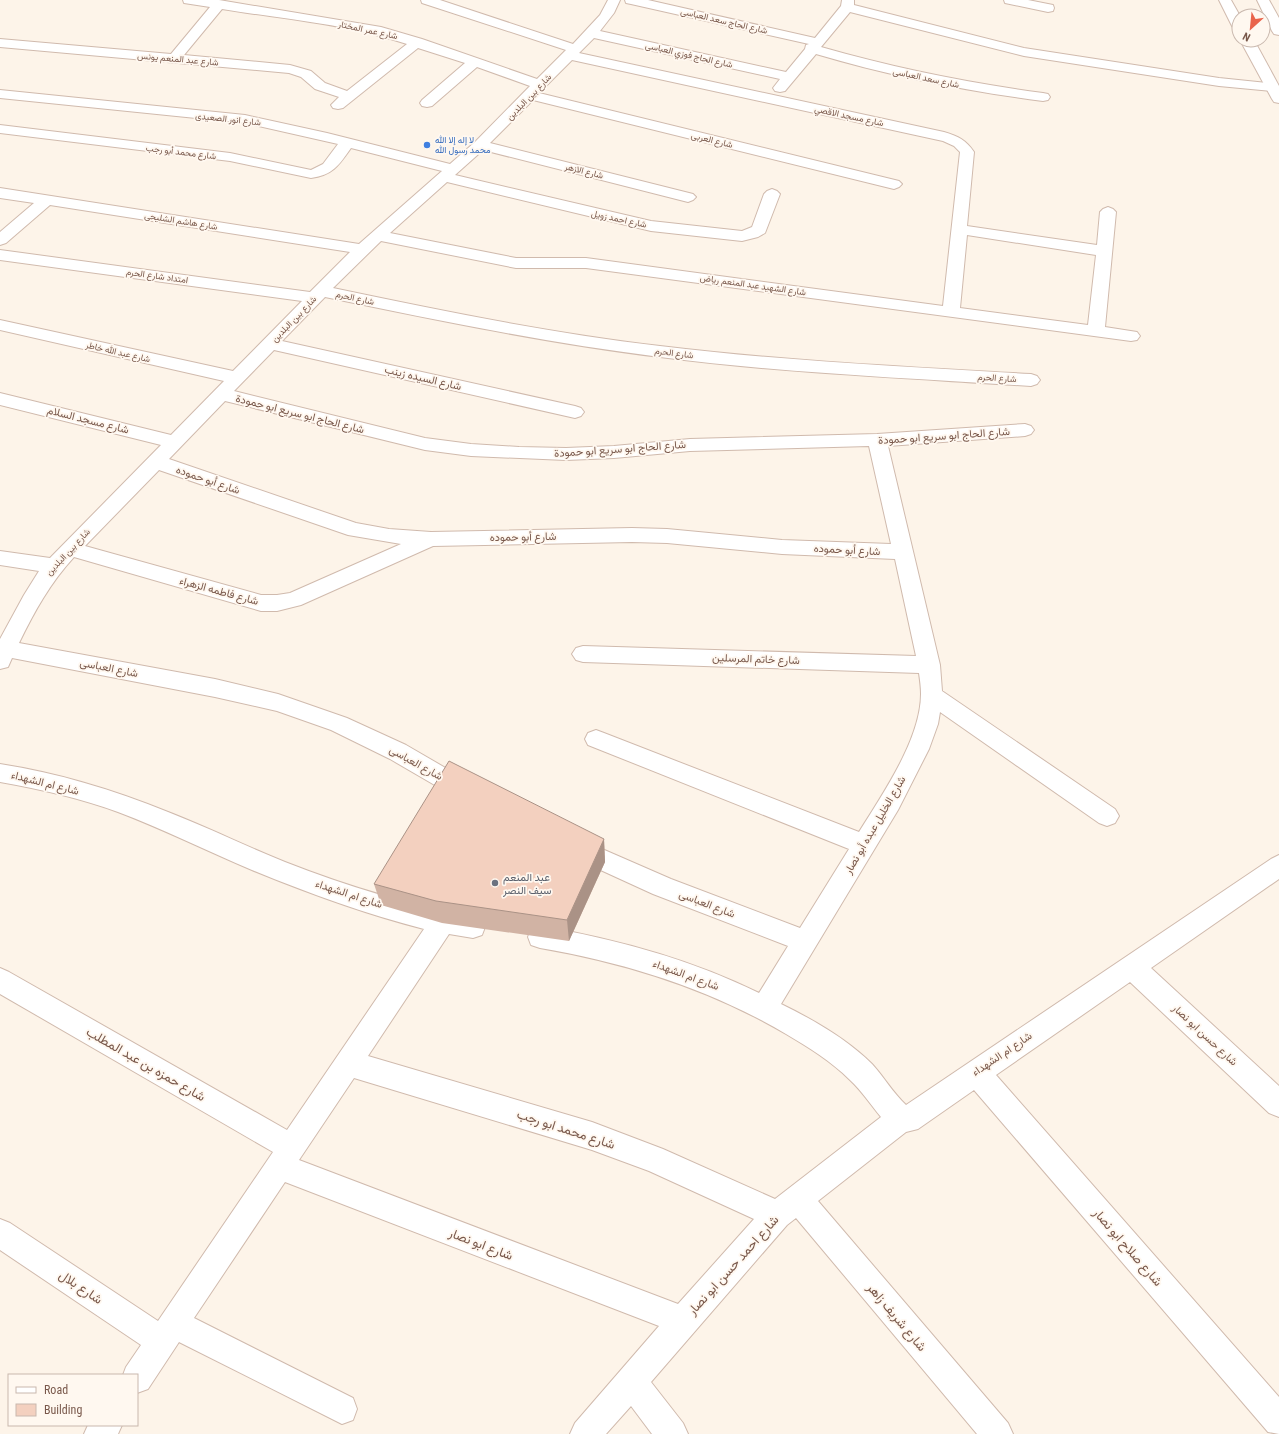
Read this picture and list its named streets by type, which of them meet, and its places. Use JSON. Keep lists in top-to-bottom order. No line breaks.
{"streets":{"street":["شارع الحاج سعد العباسى","شارع عمر المختار","شارع الحاج فوزي العباسى","شارع عبد المنعم يونس","شارع سعد العباسى","شارع بين البلدين","شارع مسجد الاقصي","شارع انور الصعيدى","شارع العربى","شارع محمد أبو رجب","شارع الازهر","شارع احمد زويل","شارع هاشم الشليحى","امتداد شارع الحرم","شارع الشهيد عبد المنعم رياض","شارع الحرم","شارع عبد الله خاطر","شارع السيده زينب","شارع الحاج ابو سريع ابو حمودة","شارع مسجد السلام","شارع أبو حموده","شارع فاطمه الزهراء","شارع خاتم المرسلين","شارع العباسى","شارع ام الشهداء","شارع الخليل عبده أبو نصار","شارع حسن ابو نصار","شارع حمزه بن عبد المطلب","شارع محمد ابو رجب","شارع ابو نصار","شارع صلاح ابو نصار","شارع احمد حسن ابو نصار","شارع بلال","شارع شريف زاهر"]},"crossings":[["شارع الحاج سعد العباسى","شارع سعد العباسى"],["شارع عمر المختار","شارع بين البلدين"],["شارع عمر المختار","شارع العربى"],["شارع الحاج فوزي العباسى","شارع بين البلدين"],["شارع بين البلدين","شارع مسجد الاقصي"],["شارع بين البلدين","شارع انور الصعيدى"],["شارع بين البلدين","شارع العربى"],["شارع بين البلدين","شارع الازهر"],["شارع بين البلدين","شارع احمد زويل"],["شارع بين البلدين","شارع هاشم الشليحى"],["شارع بين البلدين","امتداد شارع الحرم"],["شارع بين البلدين","شارع الشهيد عبد المنعم رياض"],["شارع بين البلدين","شارع الحرم"],["شارع بين البلدين","شارع عبد الله خاطر"],["شارع بين البلدين","شارع السيده زينب"],["شارع بين البلدين","شارع الحاج ابو سريع ابو حمودة"],["شارع بين البلدين","شارع مسجد السلام"],["شارع بين البلدين","شارع أبو حموده"],["شارع بين البلدين","شارع فاطمه الزهراء"],["شارع بين البلدين","شارع العباسى"],["شارع مسجد الاقصي","شارع الشهيد عبد المنعم رياض"],["شارع انور الصعيدى","شارع محمد أبو رجب"],["شارع انور الصعيدى","شارع احمد زويل"],["امتداد شارع الحرم","شارع الحرم"],["شارع الحاج ابو سريع ابو حمودة","شارع الخليل عبده أبو نصار"],["شارع أبو حموده","شارع فاطمه الزهراء"],["شارع أبو حموده","شارع الخليل عبده أبو نصار"],["شارع خاتم المرسلين","شارع الخليل عبده أبو نصار"],["شارع العباسى","شارع الخليل عبده أبو نصار"],["شارع ام الشهداء","شارع الخليل عبده أبو نصار"],["شارع ام الشهداء","شارع حسن ابو نصار"],["شارع ام الشهداء","شارع صلاح ابو نصار"],["شارع ام الشهداء","شارع احمد حسن ابو نصار"],["شارع حمزه بن عبد المطلب","شارع ابو نصار"],["شارع محمد ابو رجب","شارع احمد حسن ابو نصار"],["شارع محمد ابو رجب","شارع شريف زاهر"],["شارع ابو نصار","شارع احمد حسن ابو نصار"],["شارع احمد حسن ابو نصار","شارع شريف زاهر"]],"places":["لا إله إلا الله محمد رسول الله","عبد المنعم سيف النصر"],"legend":["Road","Building"],"north":"bottom left"}
